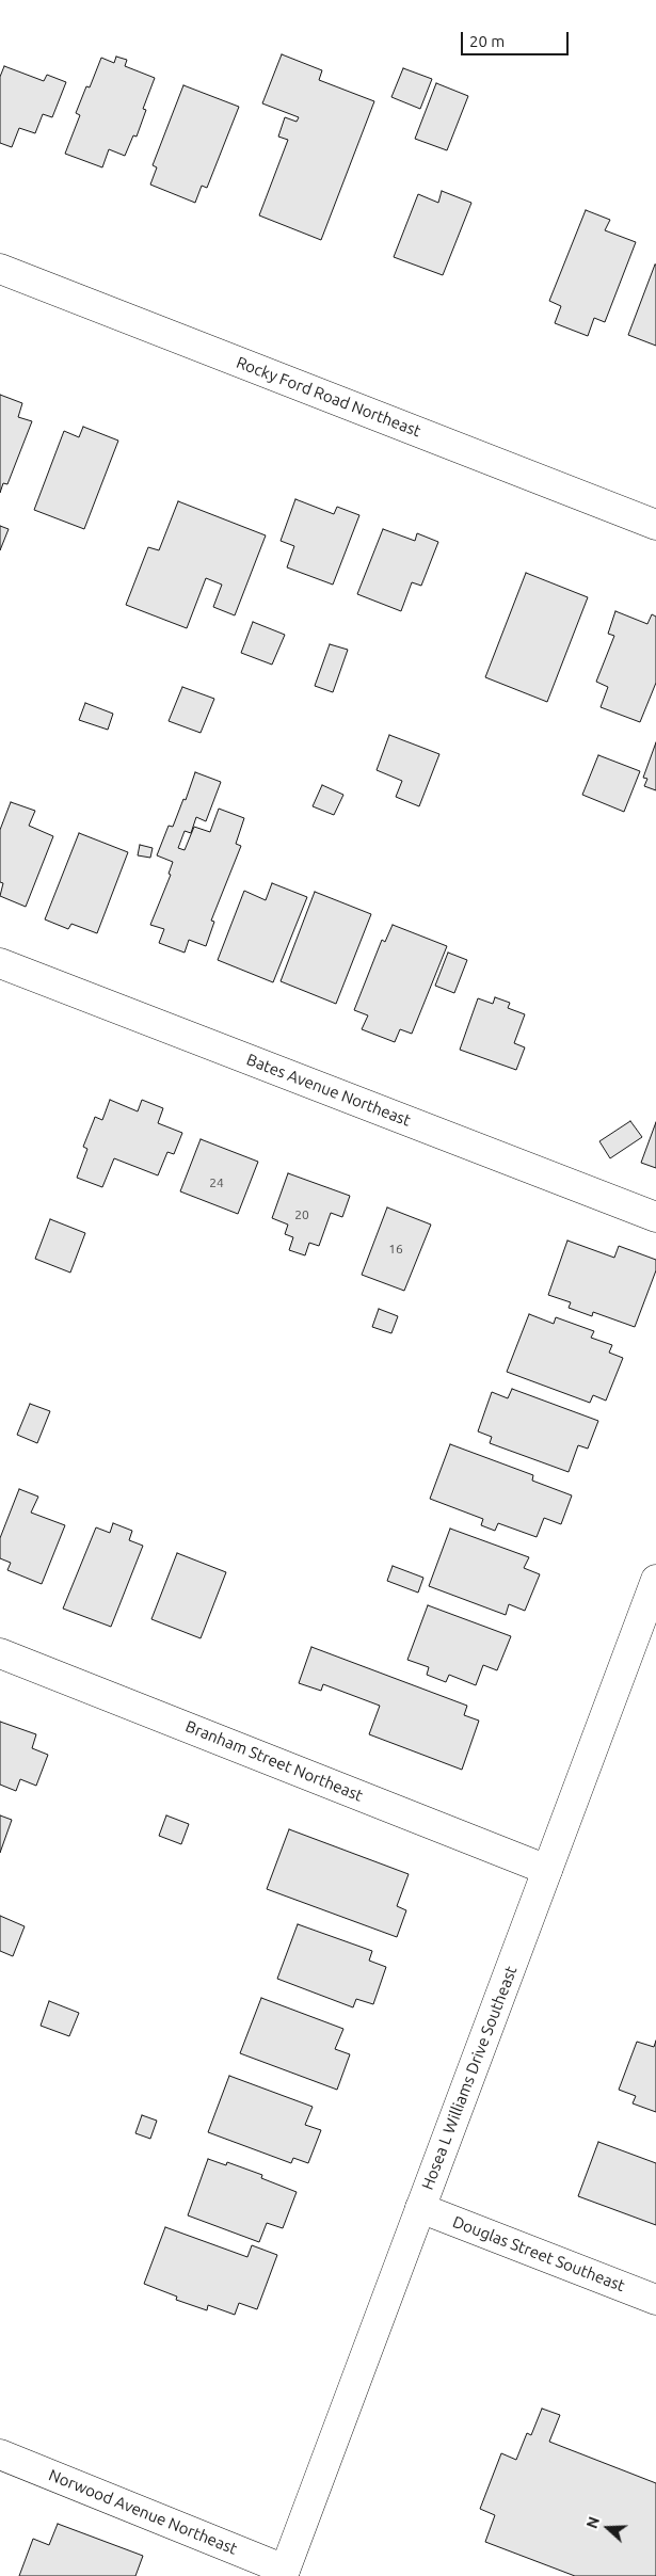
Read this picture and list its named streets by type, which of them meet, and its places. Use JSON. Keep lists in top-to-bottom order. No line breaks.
{"streets":{"street":["Rocky Ford Road Northeast","Bates Avenue Northeast","Branham Street Northeast","Hosea L Williams Drive Southeast","Douglas Street Southeast","Norwood Avenue Northeast"]},"crossings":[["Branham Street Northeast","Hosea L Williams Drive Southeast"],["Hosea L Williams Drive Southeast","Douglas Street Southeast"],["Hosea L Williams Drive Southeast","Norwood Avenue Northeast"]],"house_numbers":["24","20","16"],"scale_bar":"20 m","north":"left"}
